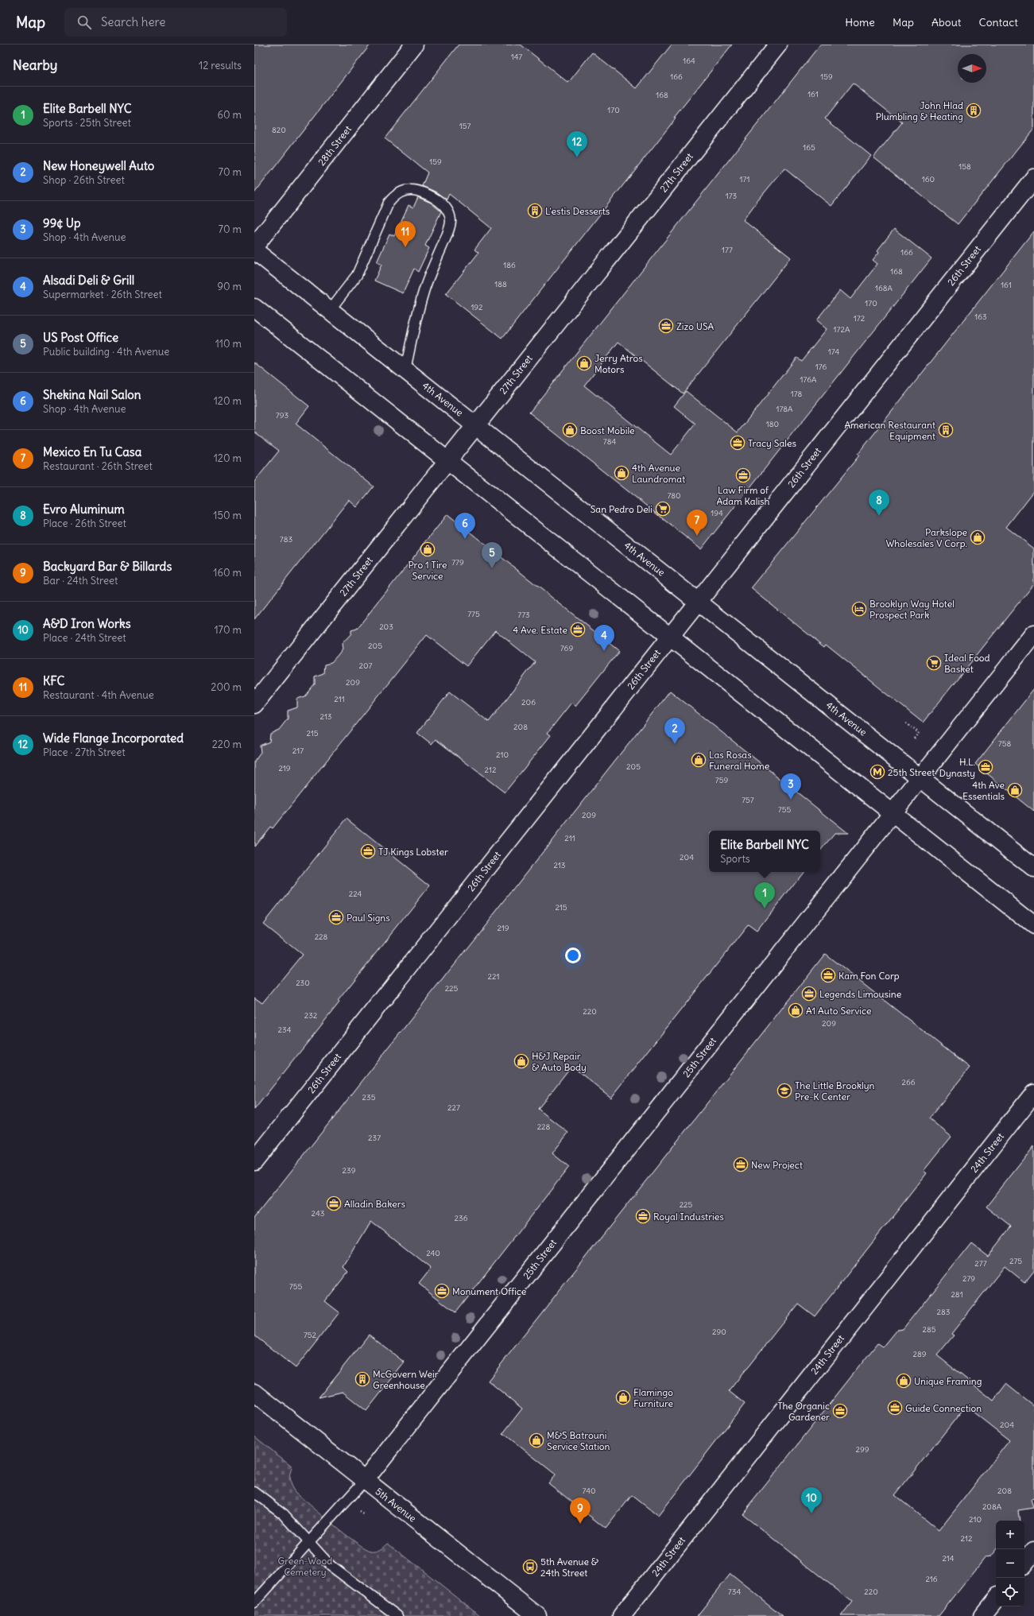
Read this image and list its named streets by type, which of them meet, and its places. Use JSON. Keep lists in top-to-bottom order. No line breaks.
{"streets":{"street":["28th Street","27th Street","26th Street","4th Avenue","25th Street","24th Street","5th Avenue"]},"crossings":[["27th Street","4th Avenue"],["26th Street","4th Avenue"],["4th Avenue","25th Street"],["25th Street","5th Avenue"]],"parks":["Green-Wood Cemetery"],"places":{"building":["John Hlad Plumbling & Heating","L'estis Desserts","American Restaurant Equipment","McGovern Weir Greenhouse"],"office":["Zizo USA","Tracy Sales","Law Firm of Adam Kalish","4 Ave. Estate","H.L. Dynasty","TJ Kings Lobster","Paul Signs","Kam Fon Corp","Legends Limousine","New Project","Alladin Bakers","Royal Industries","Monument Office","Guide Connection","The Organic Gardener"],"shop":["Jerry Atros Motors","Boost Mobile","4th Avenue Laundromat","Parkslope Wholesales V Corp.","Pro 1 Tire Service","Las Rosas Funeral Home","4th Ave Essentials","A1 Auto Service","H&J Repair & Auto Body","Unique Framing","Flamingo Furniture","M&S Batrouni Service Station"],"supermarket":["San Pedro Deli","Ideal Food Basket"],"hotel":["Brooklyn Way Hotel Prospect Park"],"metro station":["25th Street"],"school or university":["The Little Brooklyn Pre-K Center"],"bus stop":["5th Avenue & 24th Street"]},"house_numbers":["147","164","166","159","161","168","170","157","820","165","159","158","171","160","173","177","166","186","168","188","161","168A","170","192","163","172","172A","174","176","176A","178","178A","793","180","784","780","194","783","779","775","773","203","205","769","207","209","211","206","213","208","215","758","217","210","205","219","212","759","757","755","209","211","204","213","224","215","219","228","221","230","225","220","232","209","234","266","235","227","228","237","239","225","243","236","240","275","277","279","755","281","283","285","290","752","289","204","299","740","208","208A","210","212","214","216","734","220"],"north":"right","page":{"header":"Map","search":"Search here","nav":["Home","Map","About","Contact"],"heading":["Nearby","12 results"],"list":[{"mark":"1","name":"Elite Barbell NYC","note":"Sports · 25th Street","value":"60 m"},{"mark":"2","name":"New Honeywell Auto","note":"Shop · 26th Street","value":"70 m"},{"mark":"3","name":"99¢ Up","note":"Shop · 4th Avenue","value":"70 m"},{"mark":"4","name":"Alsadi Deli & Grill","note":"Supermarket · 26th Street","value":"90 m"},{"mark":"5","name":"US Post Office","note":"Public building · 4th Avenue","value":"110 m"},{"mark":"6","name":"Shekina Nail Salon","note":"Shop · 4th Avenue","value":"120 m"},{"mark":"7","name":"Mexico En Tu Casa","note":"Restaurant · 26th Street","value":"120 m"},{"mark":"8","name":"Evro Aluminum","note":"Place · 26th Street","value":"150 m"},{"mark":"9","name":"Backyard Bar & Billards","note":"Bar · 24th Street","value":"160 m"},{"mark":"10","name":"A&D Iron Works","note":"Place · 24th Street","value":"170 m"},{"mark":"11","name":"KFC","note":"Restaurant · 4th Avenue","value":"200 m"},{"mark":"12","name":"Wide Flange Incorporated","note":"Place · 27th Street","value":"220 m"}],"pins":["12","11","8","7","6","5","4","2","3","1","10","9"],"popup":["Elite Barbell NYC","Sports"],"map_buttons":["+","−"]}}
